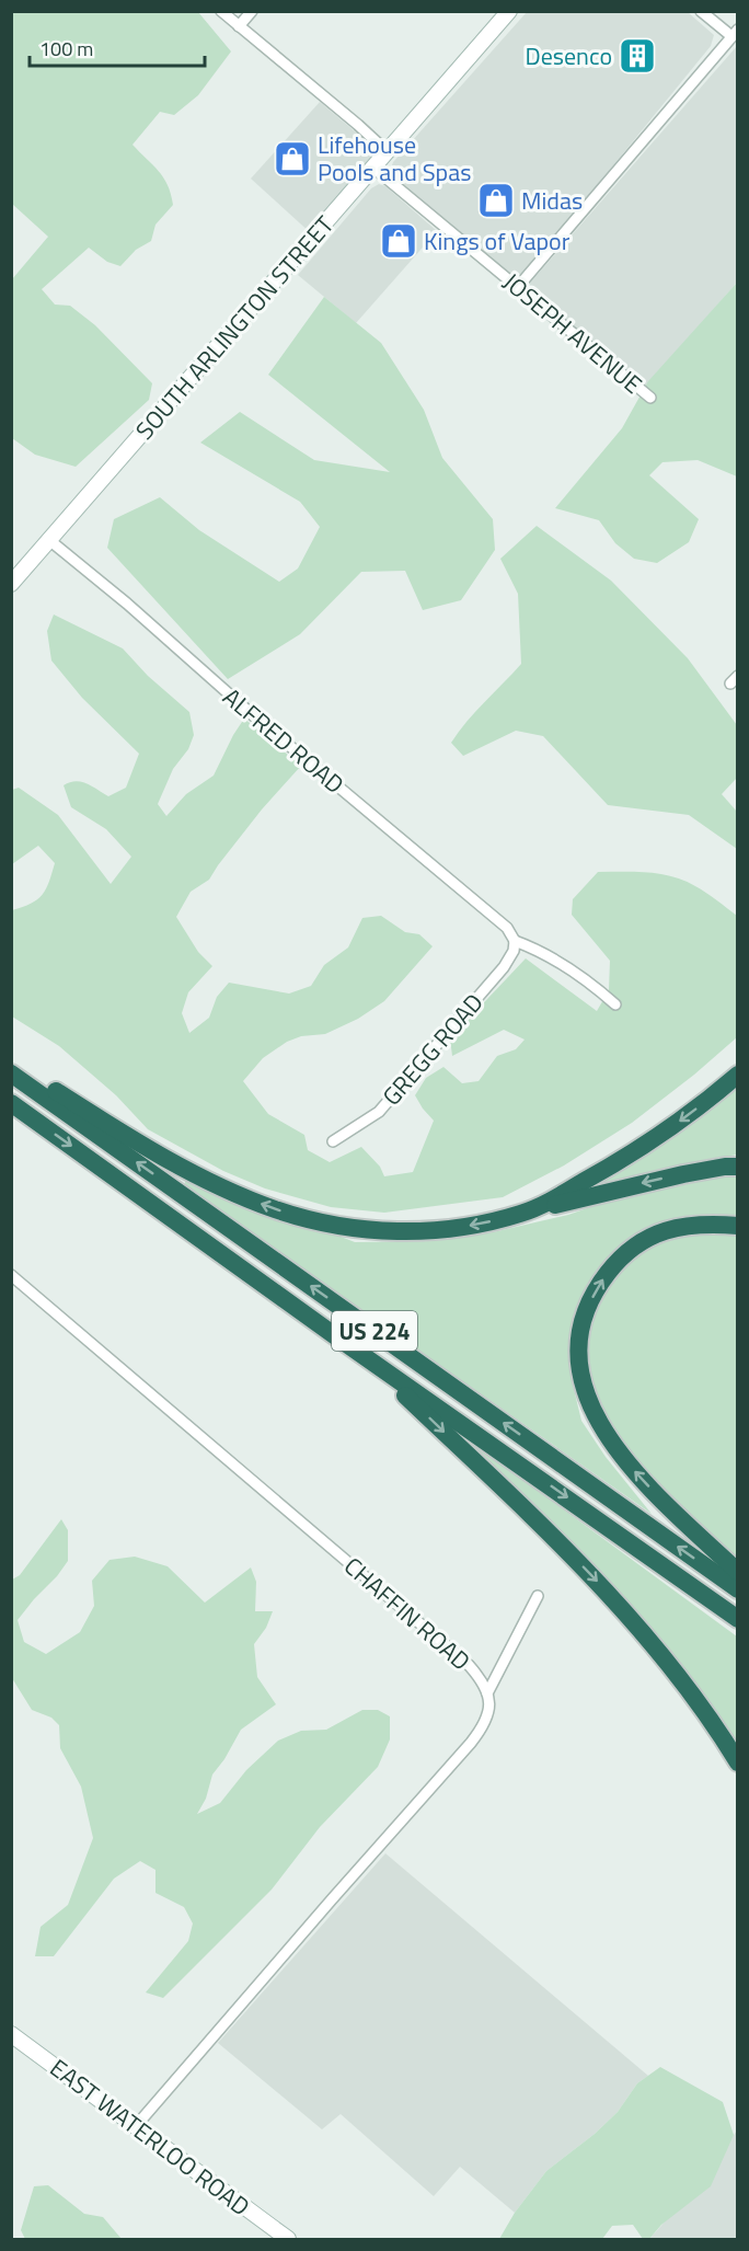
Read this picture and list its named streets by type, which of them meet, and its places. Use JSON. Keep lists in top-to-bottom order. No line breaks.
{"streets":{"highway":["US 224"],"main road":["SOUTH ARLINGTON STREET","EAST WATERLOO ROAD"],"street":["JOSEPH AVENUE","ALFRED ROAD","GREGG ROAD","CHAFFIN ROAD"]},"crossings":[["SOUTH ARLINGTON STREET","JOSEPH AVENUE"],["SOUTH ARLINGTON STREET","ALFRED ROAD"],["ALFRED ROAD","GREGG ROAD"],["CHAFFIN ROAD","EAST WATERLOO ROAD"]],"places":{"building":["Desenco"],"shop":["Lifehouse Pools and Spas","Midas","Kings of Vapor"]},"scale_bar":"100 m"}
